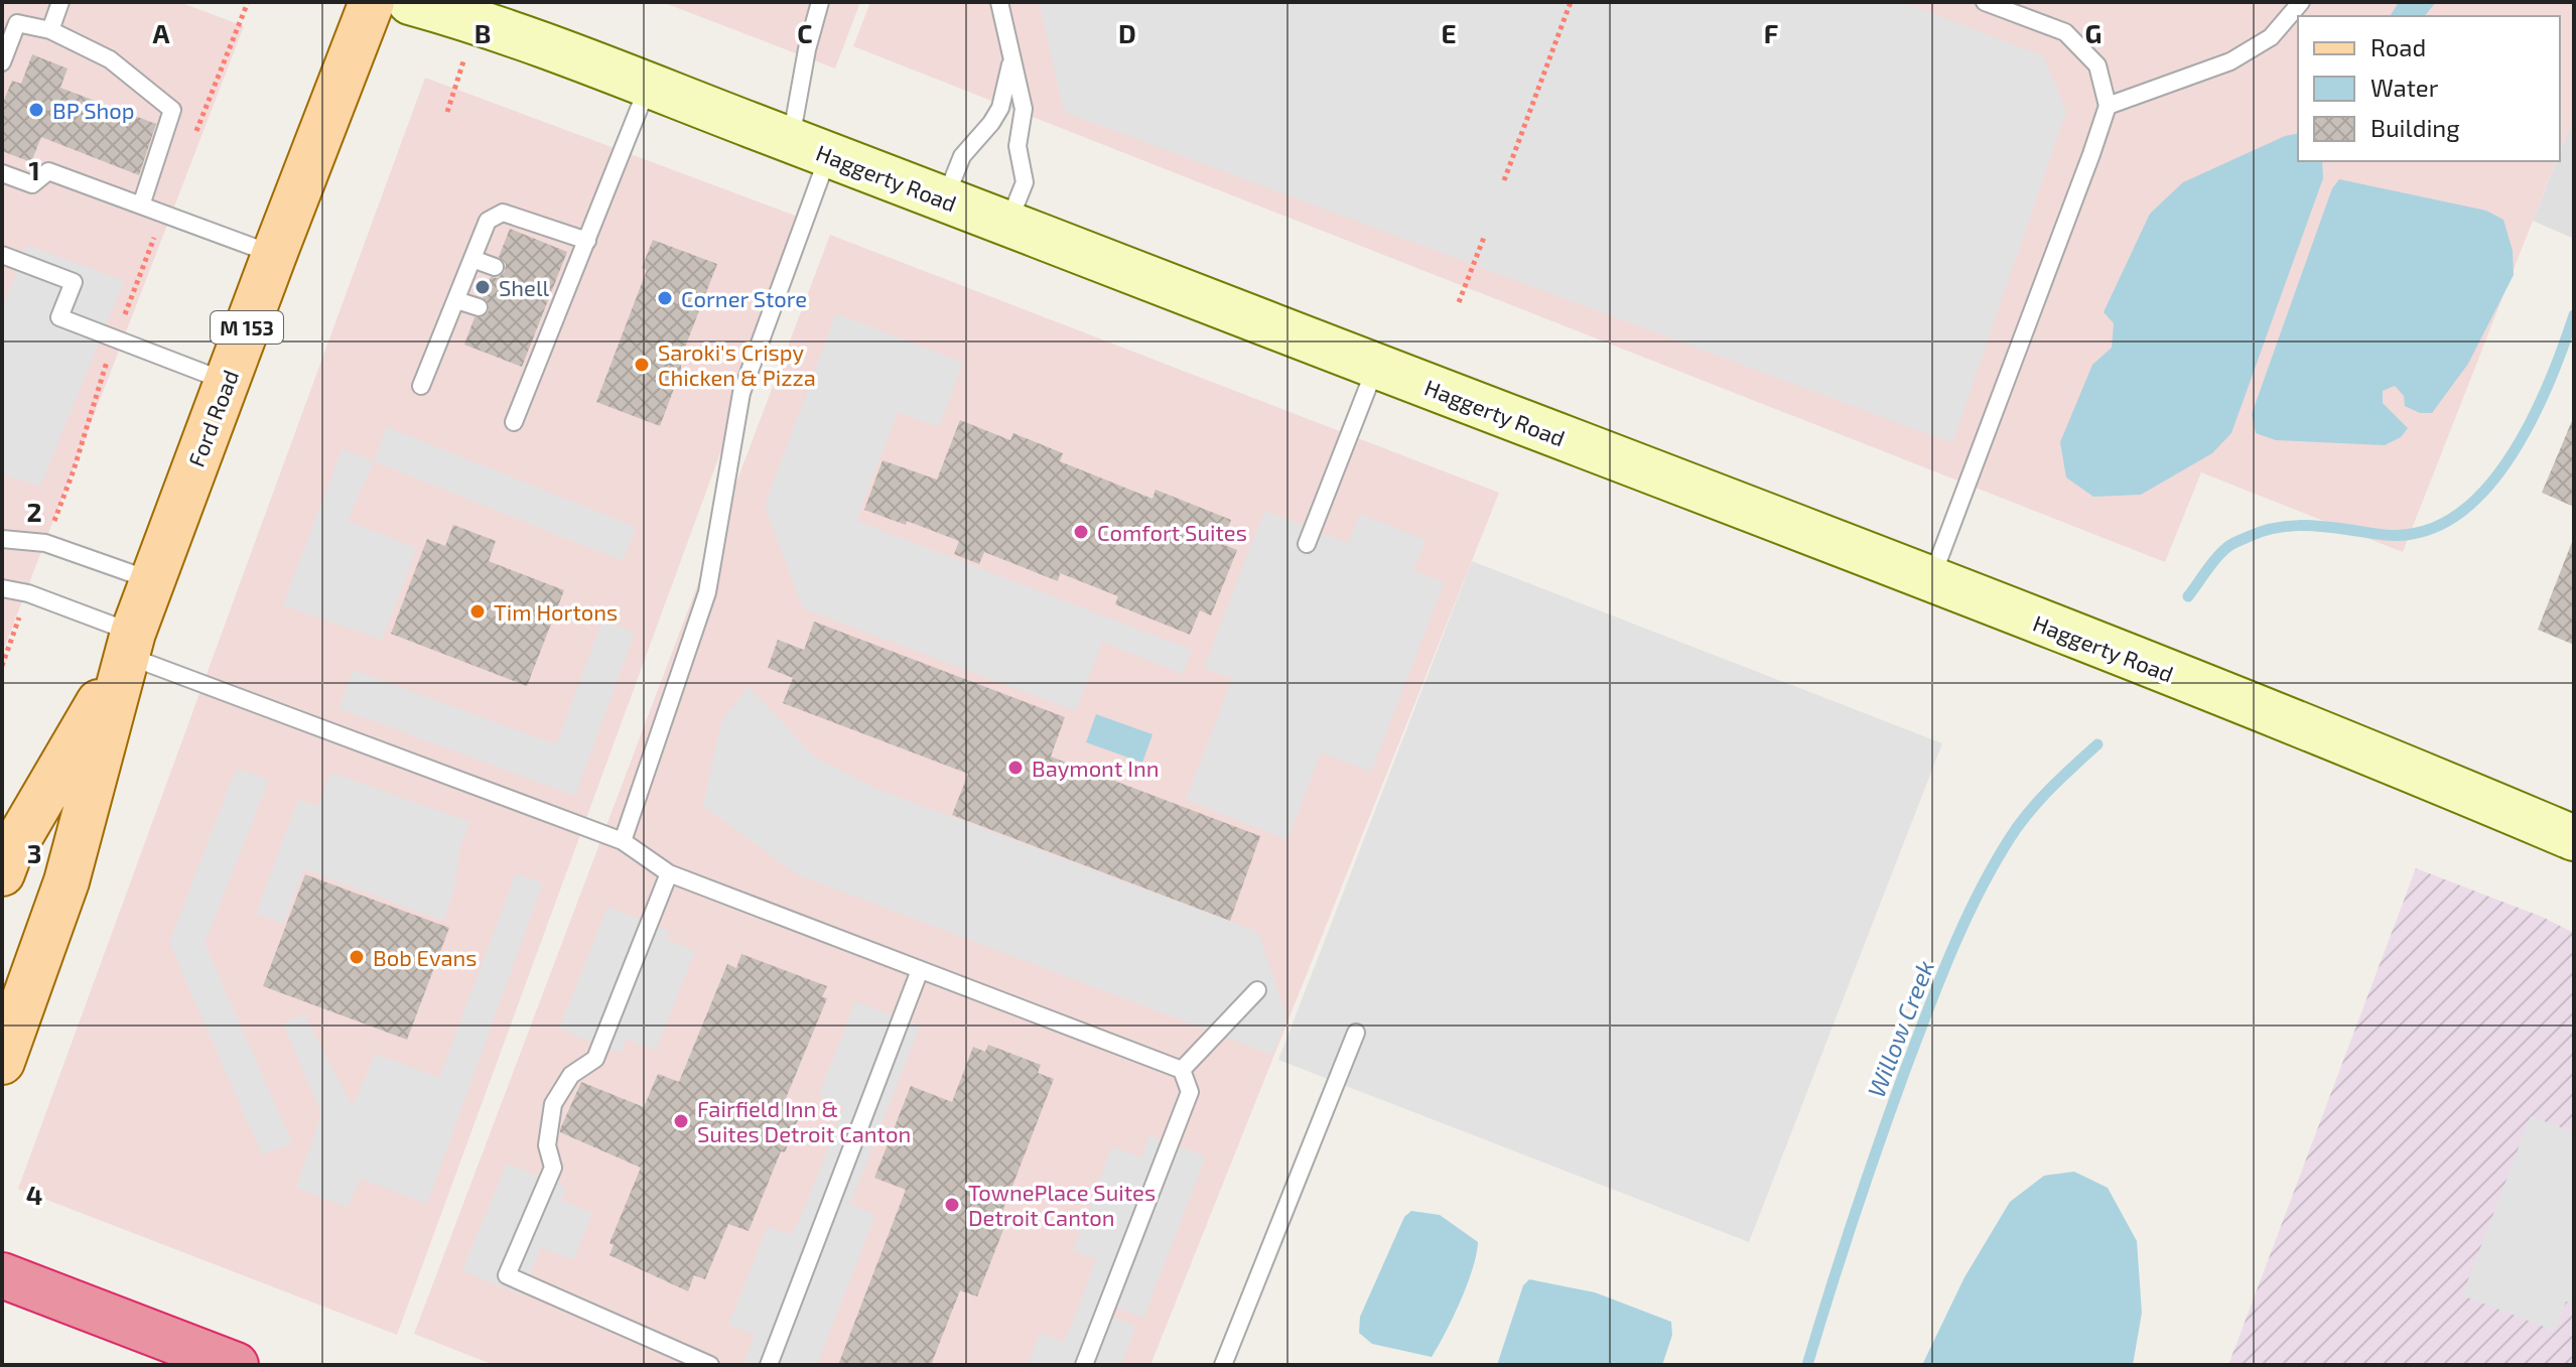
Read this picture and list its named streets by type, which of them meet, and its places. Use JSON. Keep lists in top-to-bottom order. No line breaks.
{"streets":{"main road":["Haggerty Road","M 153","Ford Road"]},"water":["Willow Creek"],"places":["BP Shop","Shell","Corner Store","Saroki's Crispy Chicken & Pizza","Comfort Suites","Tim Hortons","Baymont Inn","Bob Evans","Fairfield Inn & Suites Detroit Canton","TownePlace Suites Detroit Canton"],"legend":["Road","Water","Building"],"grid":{"columns":["A","B","C","D","E","F","G"],"rows":["1","2","3","4"]}}
